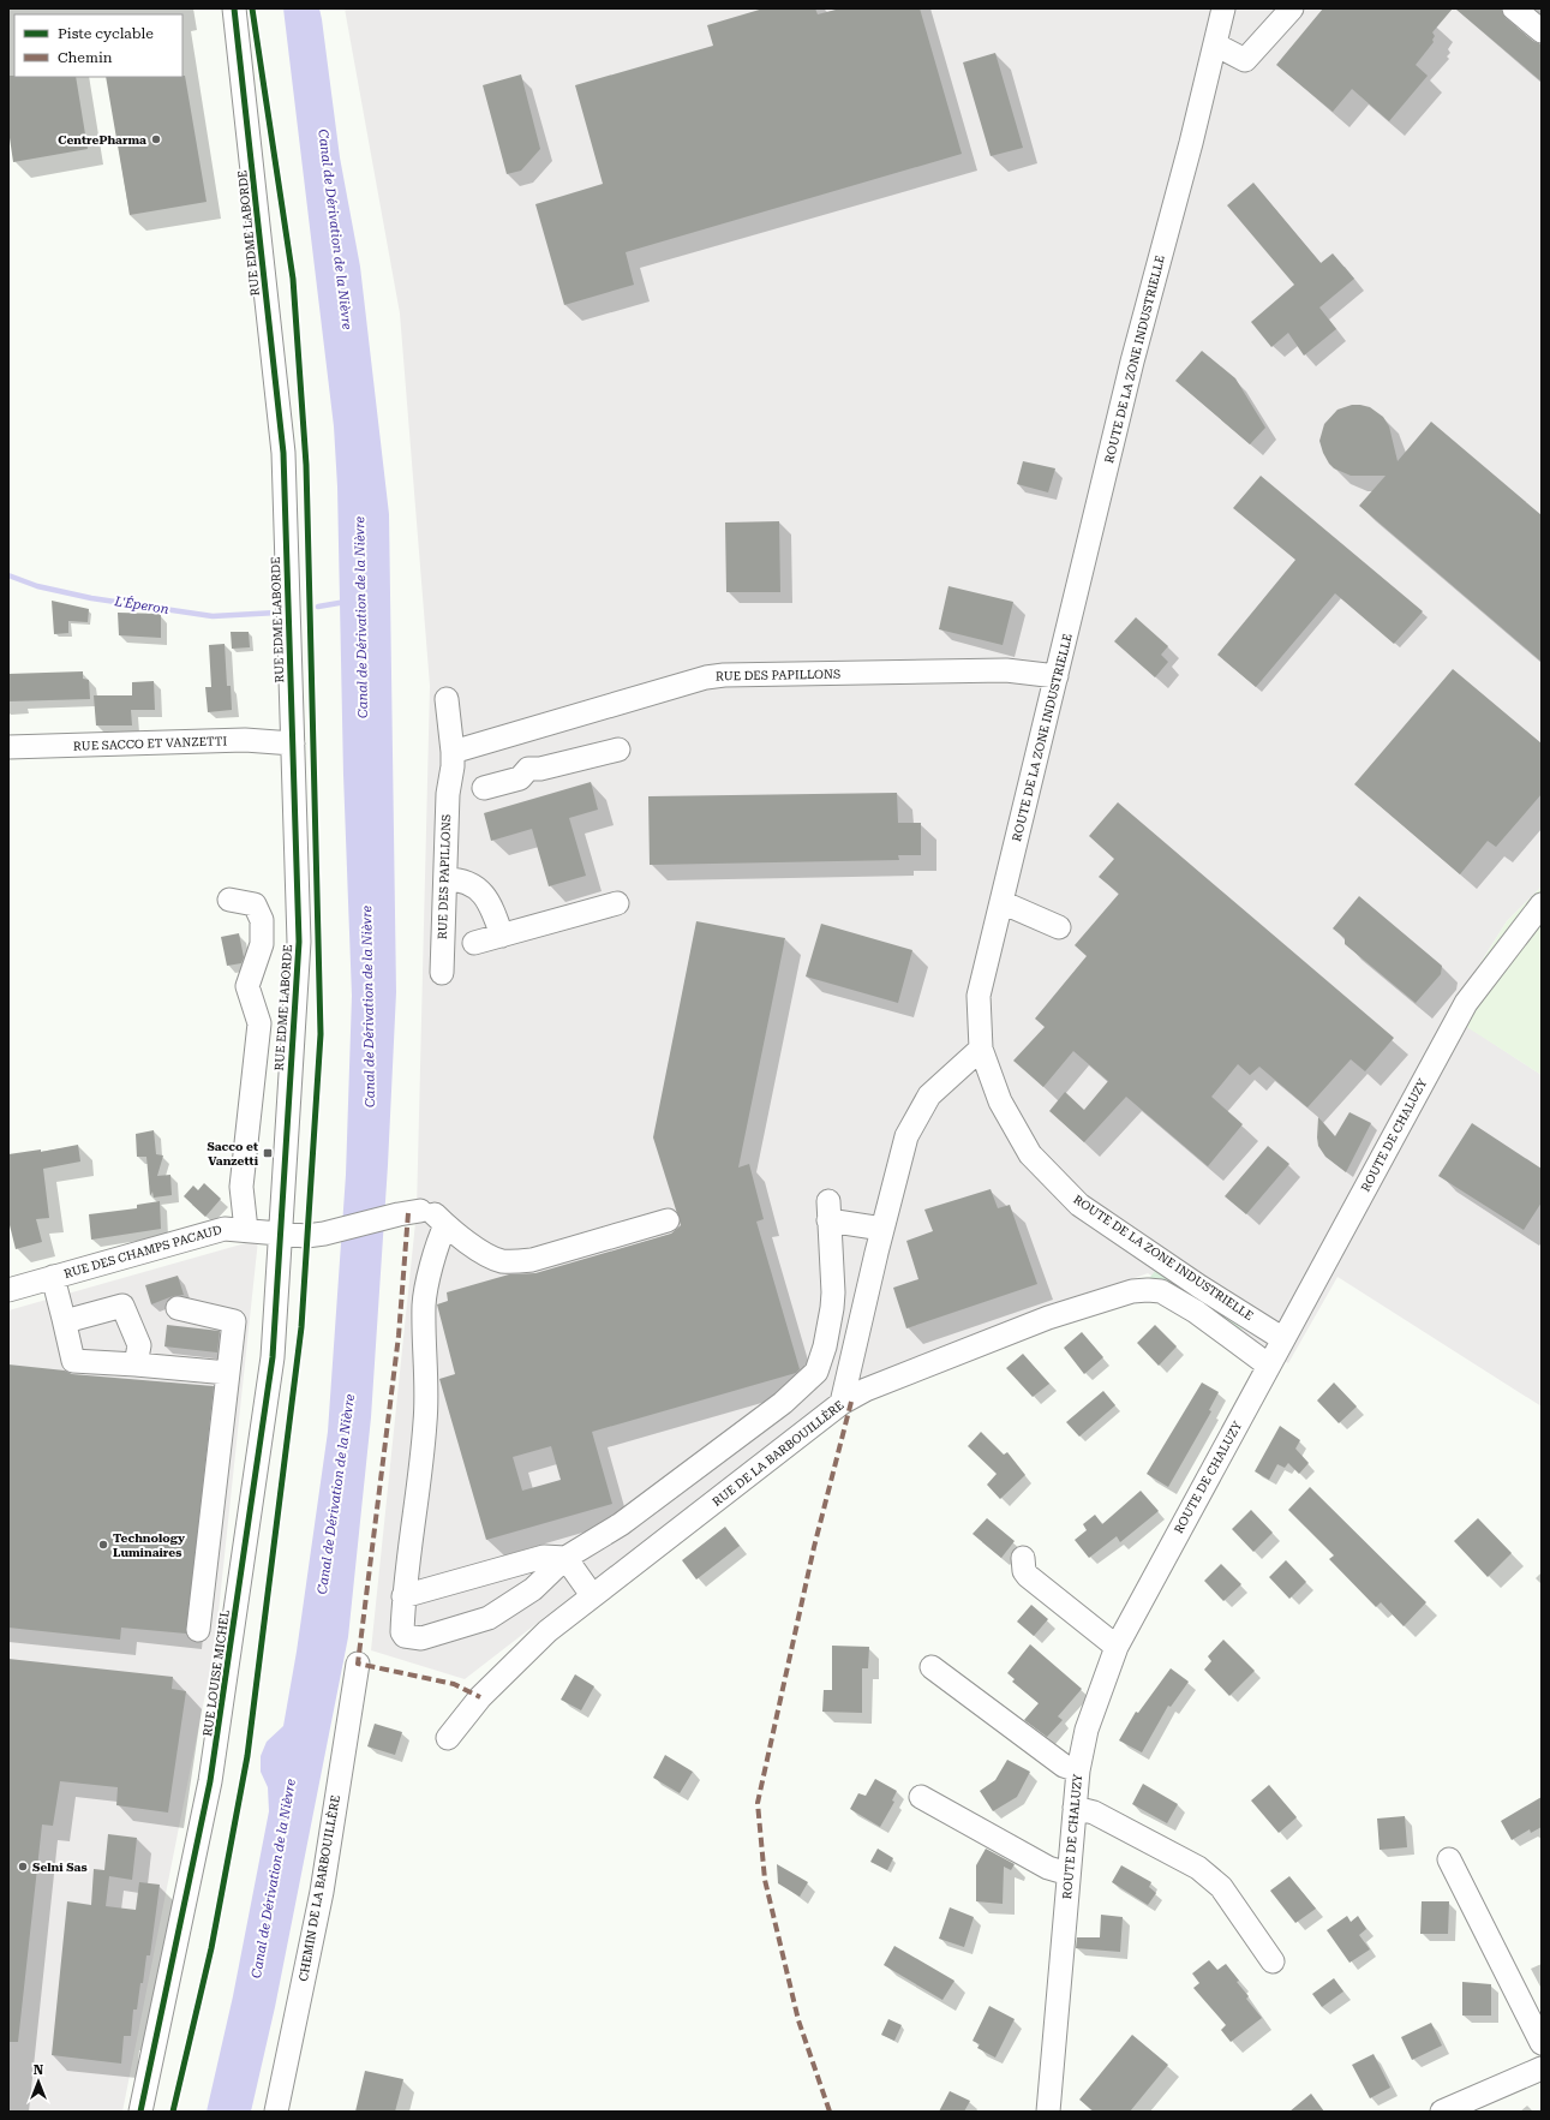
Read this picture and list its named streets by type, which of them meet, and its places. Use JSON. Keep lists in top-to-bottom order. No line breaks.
{"streets":{"street":["RUE EDME LABORDE","ROUTE DE LA ZONE INDUSTRIELLE","RUE DES PAPILLONS","RUE SACCO ET VANZETTI","ROUTE DE CHALUZY","RUE DES CHAMPS PACAUD","RUE DE LA BARBOUILLÈRE","RUE LOUISE MICHEL","CHEMIN DE LA BARBOUILLÈRE"]},"crossings":[["RUE EDME LABORDE","RUE SACCO ET VANZETTI"],["RUE EDME LABORDE","RUE DES CHAMPS PACAUD"],["RUE EDME LABORDE","RUE LOUISE MICHEL"],["ROUTE DE LA ZONE INDUSTRIELLE","RUE DES PAPILLONS"],["ROUTE DE LA ZONE INDUSTRIELLE","ROUTE DE CHALUZY"],["ROUTE DE CHALUZY","RUE DE LA BARBOUILLÈRE"],["RUE DES CHAMPS PACAUD","RUE LOUISE MICHEL"]],"water":["Canal de Dérivation de la Nièvre","L'Éperon"],"places":{"other":["CentrePharma","Technology Luminaires","Selni Sas"],"transit":["Sacco et Vanzetti"]},"legend":["Piste cyclable","Chemin"],"north":"top"}
